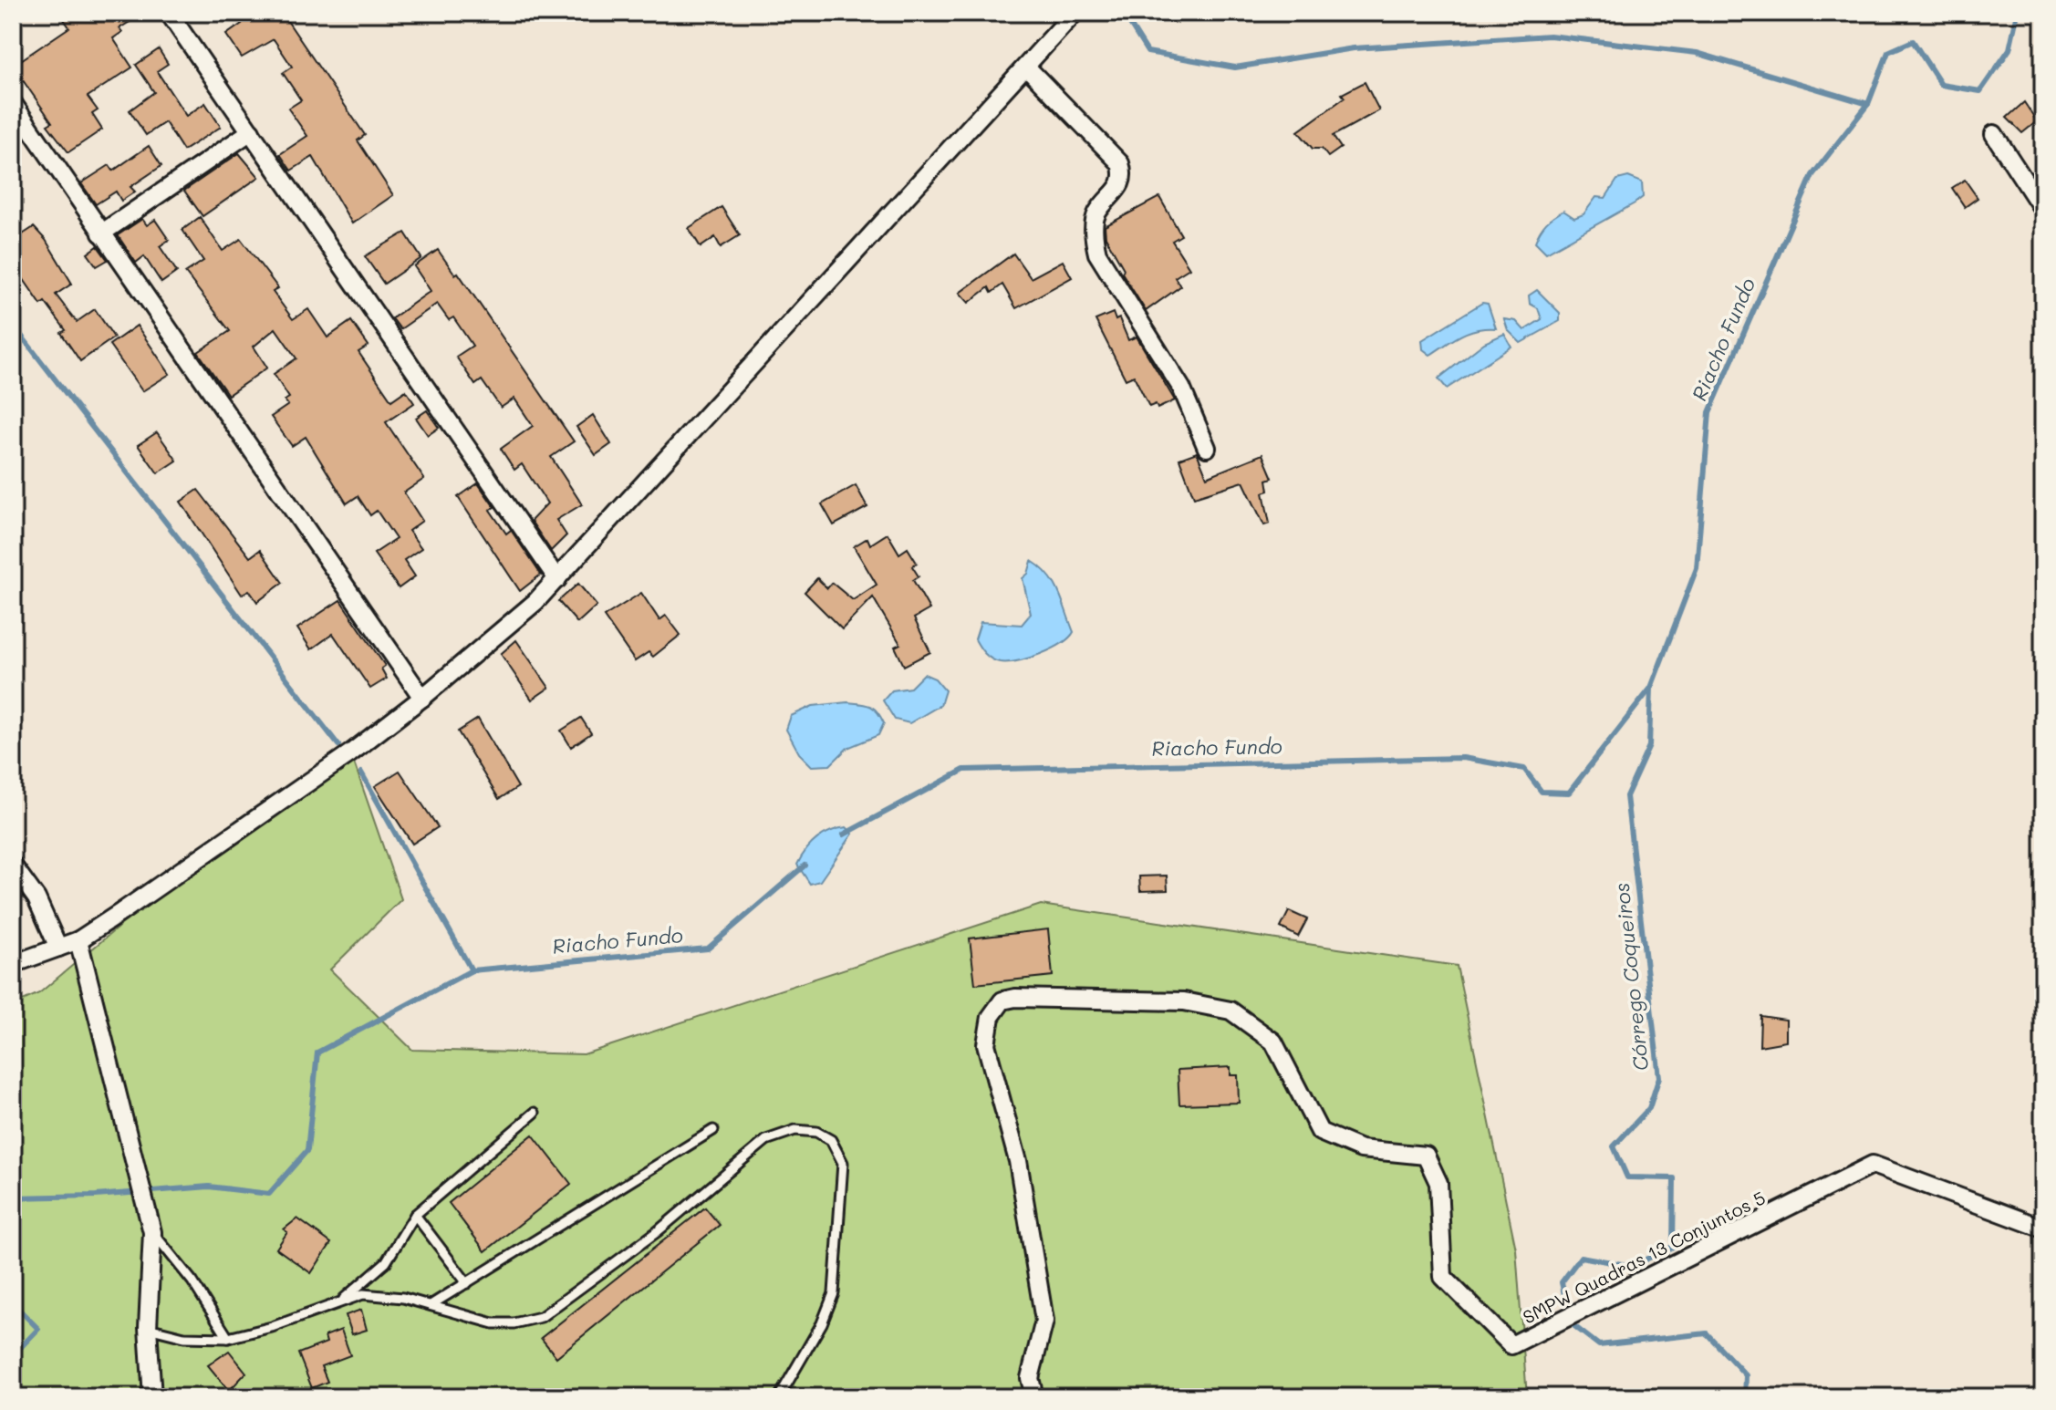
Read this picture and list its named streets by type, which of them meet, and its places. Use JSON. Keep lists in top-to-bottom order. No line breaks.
{"streets":{"street":["SMPW Quadras 13 Conjuntos 5"]},"water":["Riacho Fundo","Córrego Coqueiros"]}
